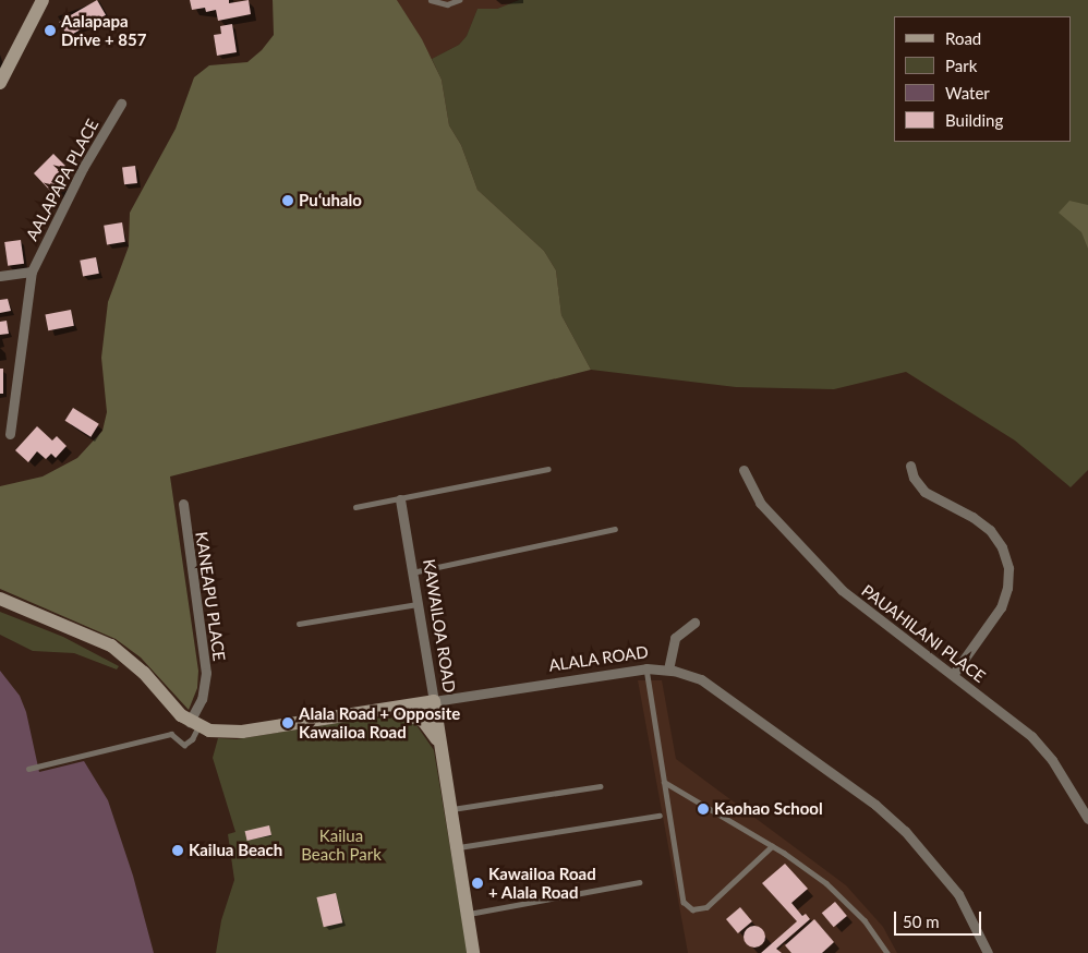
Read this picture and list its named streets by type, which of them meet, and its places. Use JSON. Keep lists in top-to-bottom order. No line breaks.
{"streets":{"street":["AALAPAPA PLACE","KANEAPU PLACE","KAWAILOA ROAD","PAUAHILANI PLACE","ALALA ROAD"]},"crossings":[["KANEAPU PLACE","ALALA ROAD"],["KAWAILOA ROAD","ALALA ROAD"]],"parks":["Kailua Beach Park"],"places":["Aalapapa Drive + 857","Puʻuhalo","Alala Road + Opposite Kawailoa Road","Kaohao School","Kailua Beach","Kawailoa Road + Alala Road"],"legend":["Road","Park","Water","Building"],"scale_bar":"50 m"}
